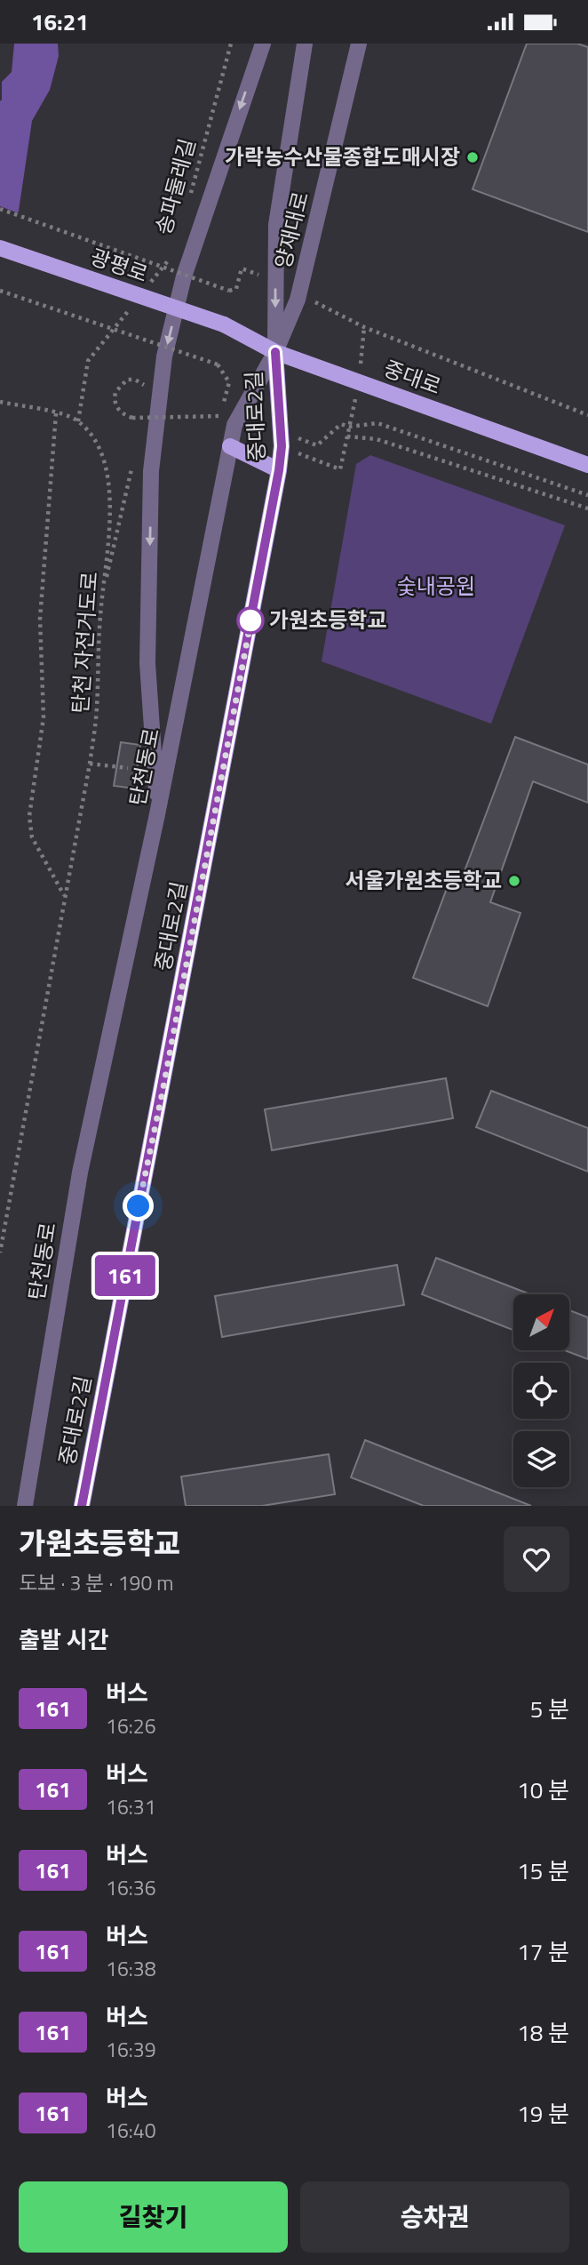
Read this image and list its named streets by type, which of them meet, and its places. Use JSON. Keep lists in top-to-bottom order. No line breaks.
{"streets":{"main road":["광평로","중대로","중대로2길"],"street":["양재대로","탄천동로"],"path":["송파둘레길","탄천 자전거도로"]},"crossings":[["양재대로","중대로"],["양재대로","중대로2길"],["양재대로","탄천동로"],["광평로","중대로"],["중대로","중대로2길"],["중대로","탄천동로"],["중대로2길","탄천동로"]],"parks":["숯내공원"],"places":["가락농수산물종합도매시장","가원초등학교","서울가원초등학교"],"lines":["bus line 161"],"north":"top right","page":{"status":"16:21","on_map":"161","heading":[["가원초등학교","도보 · 3 분 · 190 m"],"출발 시간"],"list":[{"mark":"161","name":"버스","note":"16:26","value":"5 분"},{"mark":"161","name":"버스","note":"16:31","value":"10 분"},{"mark":"161","name":"버스","note":"16:36","value":"15 분"},{"mark":"161","name":"버스","note":"16:38","value":"17 분"},{"mark":"161","name":"버스","note":"16:39","value":"18 분"},{"mark":"161","name":"버스","note":"16:40","value":"19 분"}],"buttons":["길찾기","승차권"]}}
